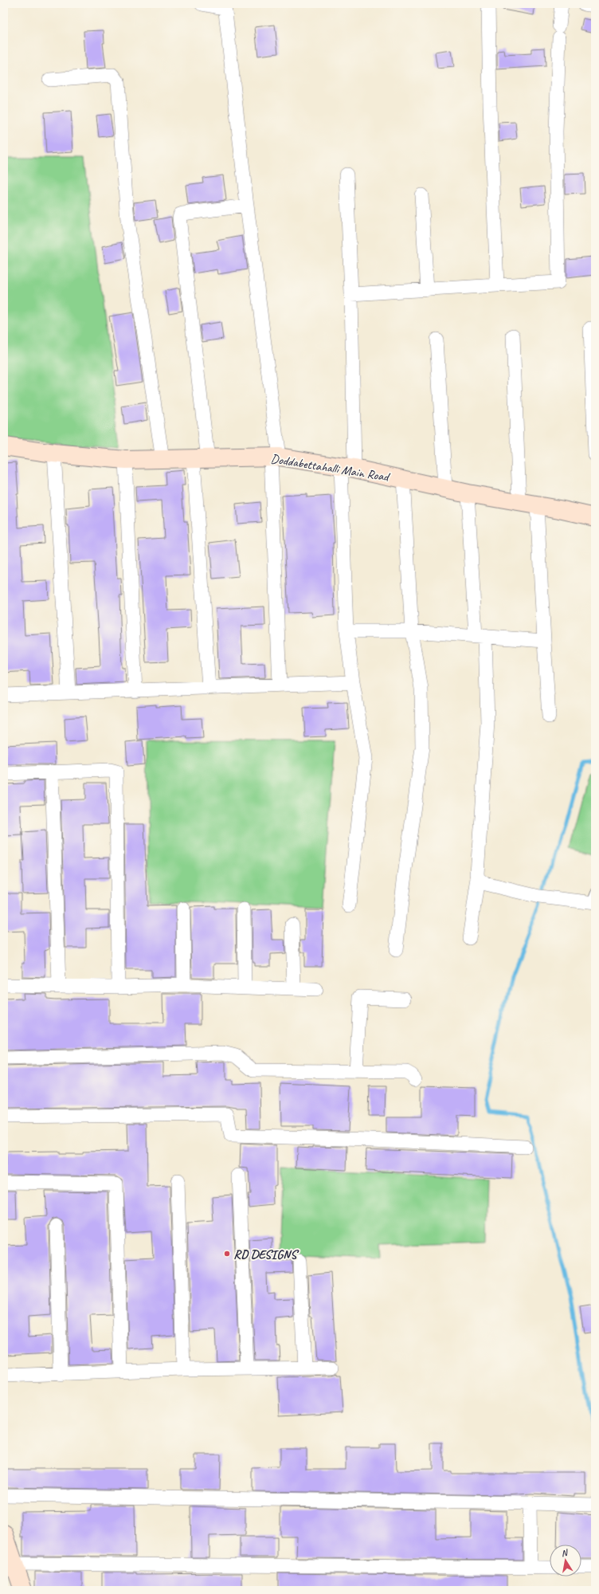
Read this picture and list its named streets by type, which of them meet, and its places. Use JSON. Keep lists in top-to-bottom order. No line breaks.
{"streets":{"street":["Doddabettahalli Main Road"]},"places":["RD DESIGNS"],"north":"top"}
